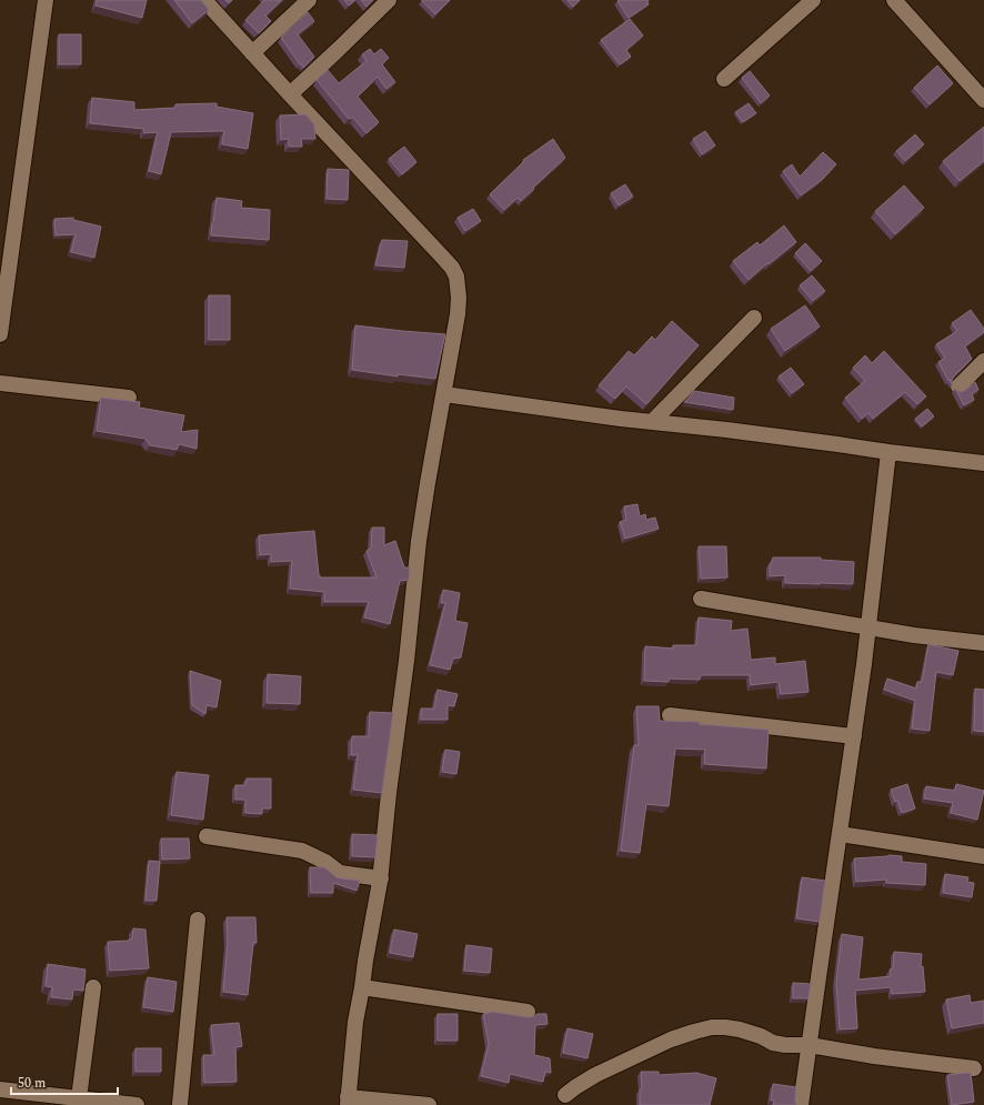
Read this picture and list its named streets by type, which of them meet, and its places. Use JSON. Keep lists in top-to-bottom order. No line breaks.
{"scale_bar":"50 m"}
